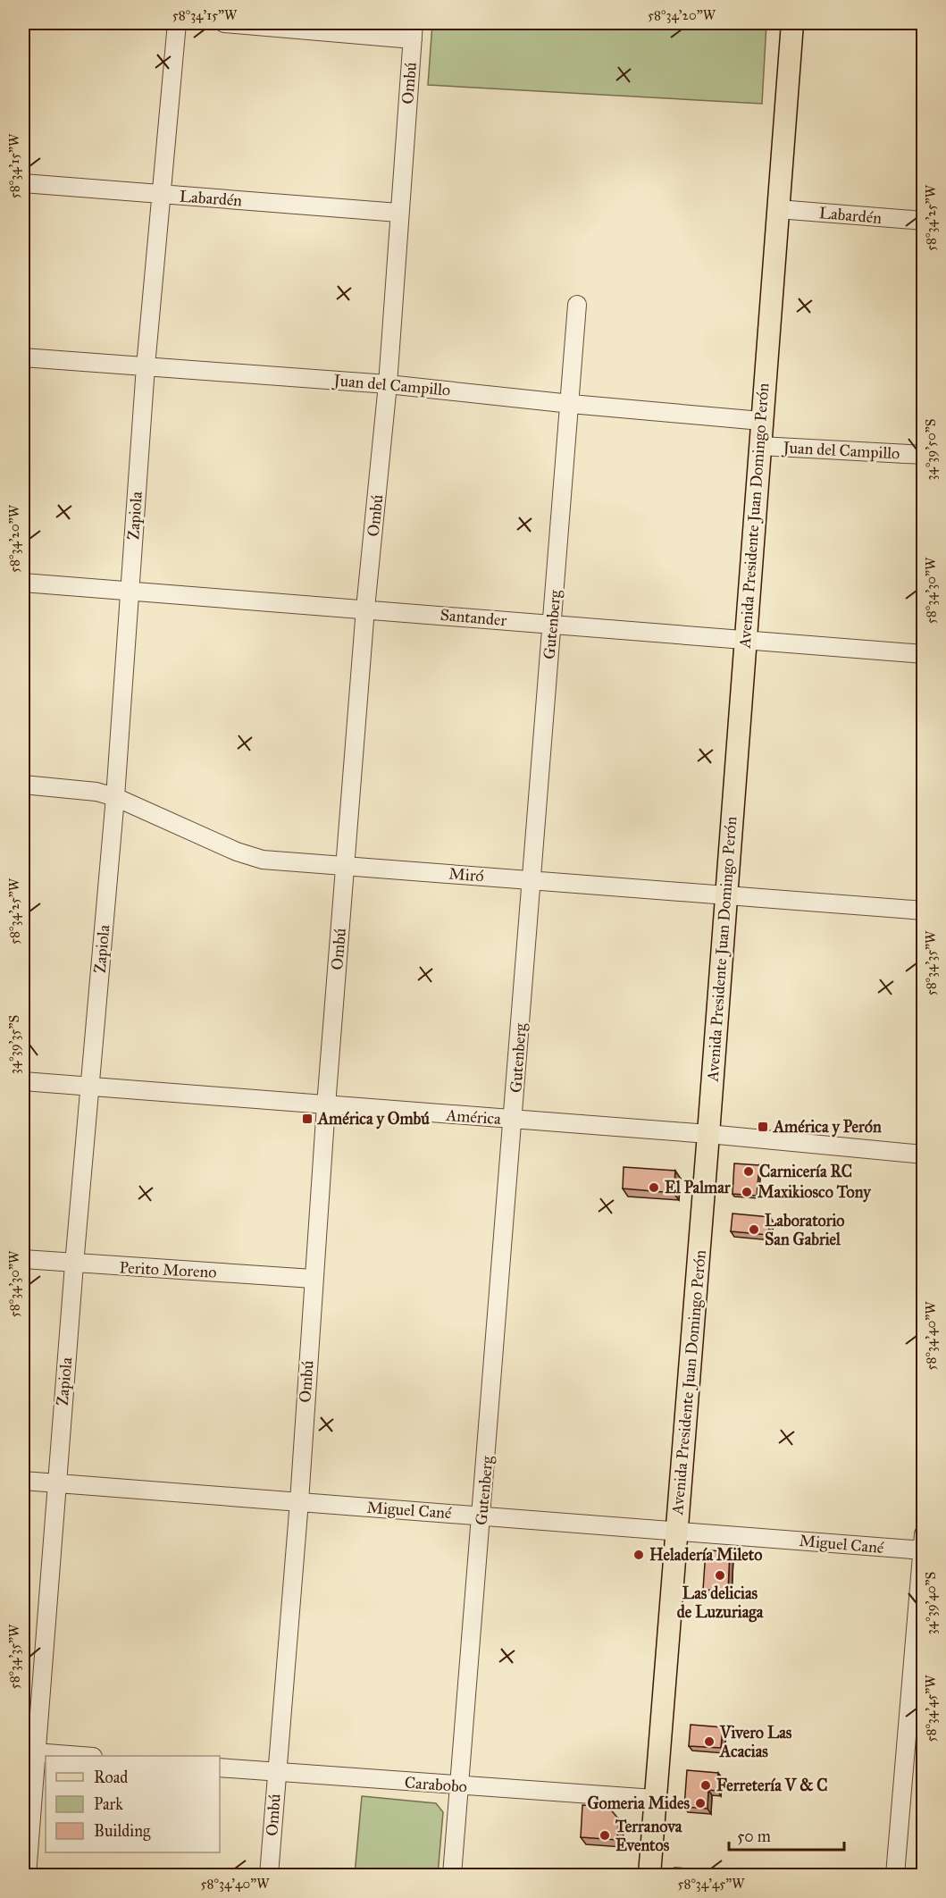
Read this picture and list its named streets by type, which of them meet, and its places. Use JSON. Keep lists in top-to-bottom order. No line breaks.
{"streets":{"main road":["Avenida Presidente Juan Domingo Perón"],"street":["Ombú","Labardén","Juan del Campillo","Zapiola","Santander","Gutenberg","Miró","América","Perito Moreno","Miguel Cané","Carabobo"]},"crossings":[["Ombú","Labardén"],["Ombú","Juan del Campillo"],["Ombú","Santander"],["Ombú","Miró"],["Ombú","América"],["Ombú","Perito Moreno"],["Ombú","Miguel Cané"],["Ombú","Carabobo"],["Labardén","Zapiola"],["Labardén","Avenida Presidente Juan Domingo Perón"],["Juan del Campillo","Zapiola"],["Juan del Campillo","Avenida Presidente Juan Domingo Perón"],["Juan del Campillo","Gutenberg"],["Zapiola","Santander"],["Zapiola","Miró"],["Zapiola","América"],["Zapiola","Perito Moreno"],["Zapiola","Miguel Cané"],["Avenida Presidente Juan Domingo Perón","Santander"],["Avenida Presidente Juan Domingo Perón","Miró"],["Avenida Presidente Juan Domingo Perón","América"],["Avenida Presidente Juan Domingo Perón","Miguel Cané"],["Avenida Presidente Juan Domingo Perón","Carabobo"],["Santander","Gutenberg"],["Gutenberg","Miró"],["Gutenberg","América"],["Gutenberg","Miguel Cané"],["Gutenberg","Carabobo"]],"places":{"transit":["América y Ombú","América y Perón"],"other":["Carnicería RC","El Palmar","Maxikiosco Tony","Laboratorio San Gabriel","Heladería Mileto","Las delicias de Luzuriaga","Vivero Las Acacias","Ferretería V & C","Gomeria Mides","Terranova Eventos"]},"legend":["Road","Park","Building"],"scale_bar":"50 m","coordinates":["58°34'15\"W","58°34'20\"W","58°34'25\"W","34°39'50\"S","58°34'30\"W","58°34'35\"W","34°39'35\"S","58°34'40\"W","34°39'40\"S","58°34'45\"W"]}
